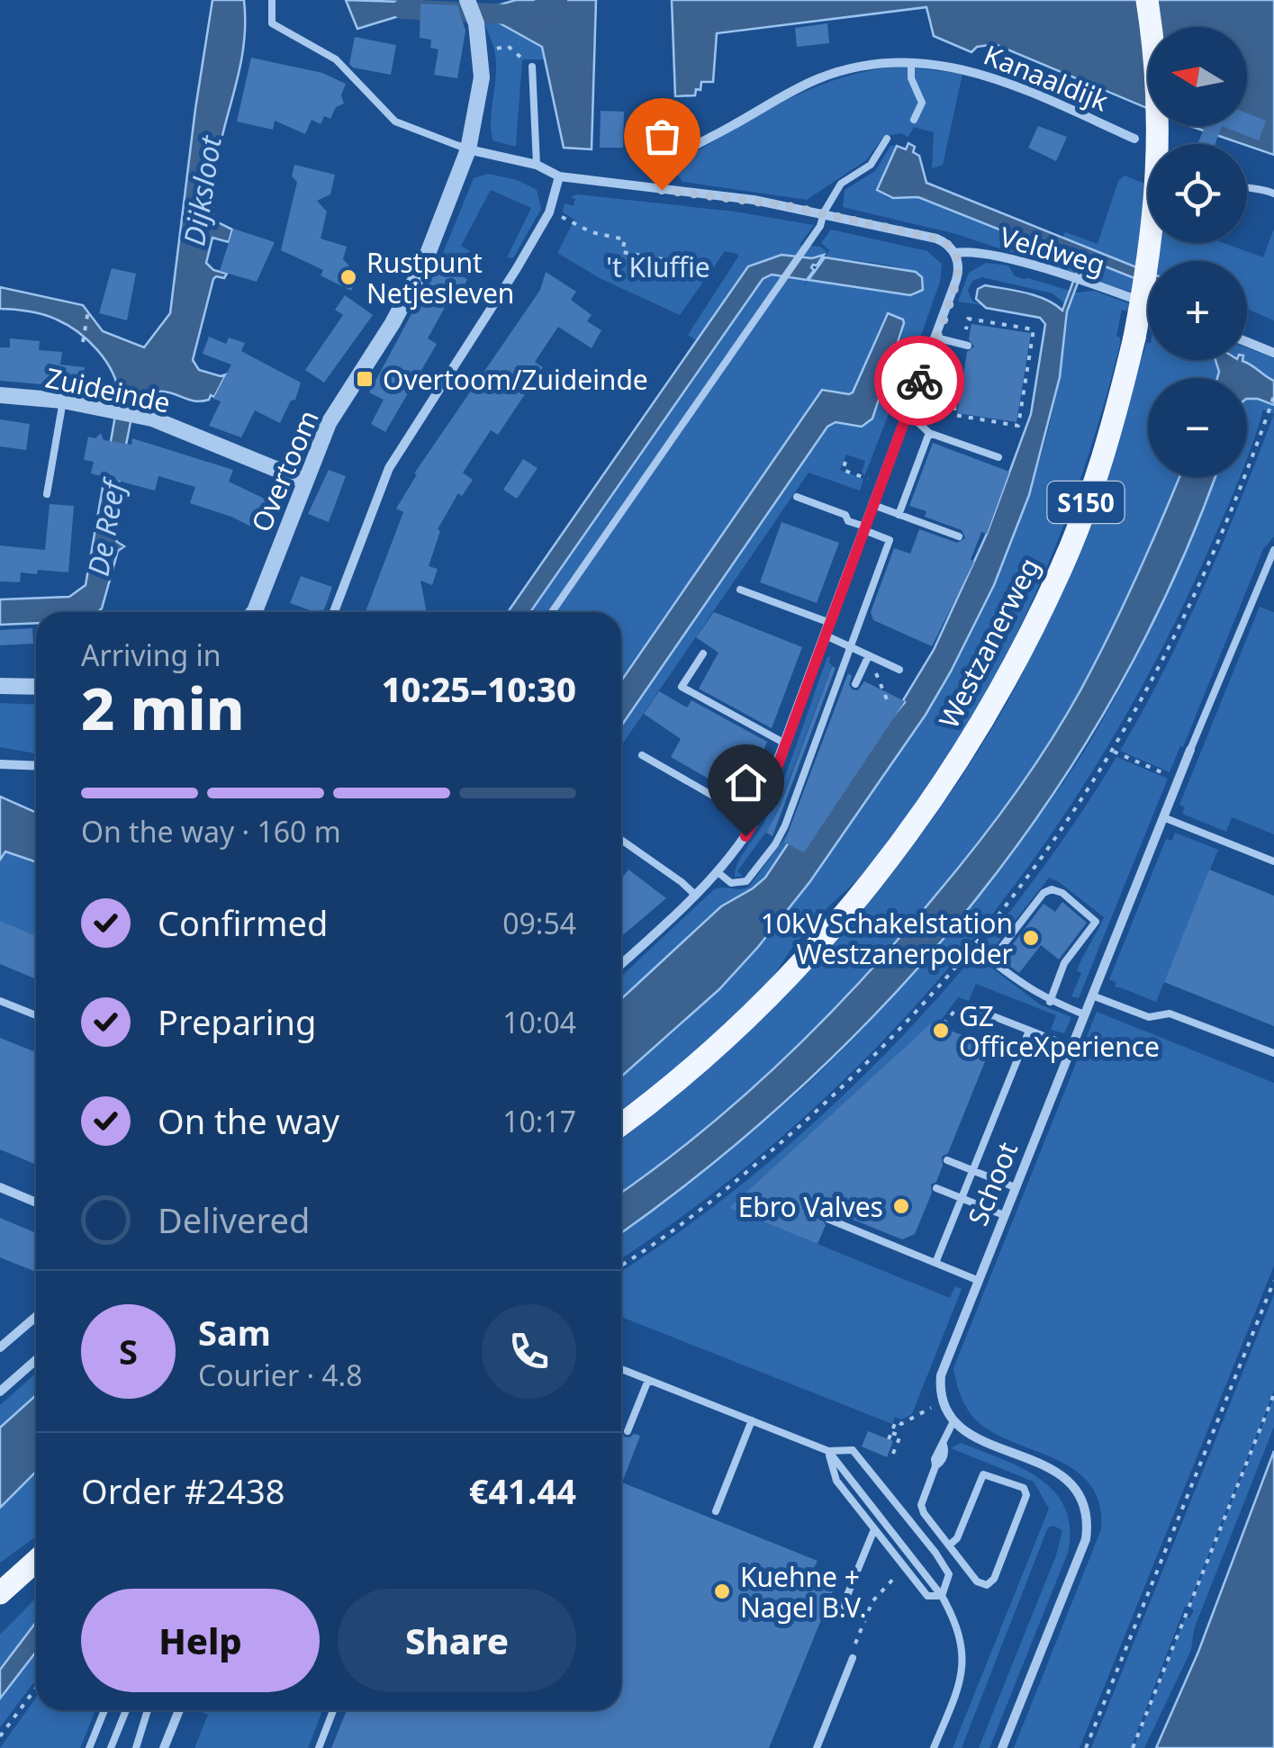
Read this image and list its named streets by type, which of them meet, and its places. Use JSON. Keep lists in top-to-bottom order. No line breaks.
{"streets":{"main road":["S150","Westzanerweg"],"street":["Kanaaldijk","Veldweg","Zuideinde","Overtoom","Schoot"]},"crossings":[["Kanaaldijk","Veldweg"],["Veldweg","Overtoom"],["Zuideinde","Overtoom"]],"water":["Dijksloot","De Reef"],"parks":["'t Kluffie"],"places":{"other":["Rustpunt Netjesleven","10kV Schakelstation Westzanerpolder","GZ OfficeXperience","Ebro Valves","Kuehne + Nagel B.V."],"transit":["Overtoom/Zuideinde"]},"north":"left","page":{"map_buttons":["+","−"],"heading":["2 min","Arriving in","10:25–10:30"],"panel":["Sam","Courier · 4.8","Order #2438","€41.44"],"bar":"On the way · 160 m","list":[["Confirmed","09:54"],["Preparing","10:04"],["On the way","10:17"],"Delivered"],"round":"S","buttons":["Help","Share"]}}
